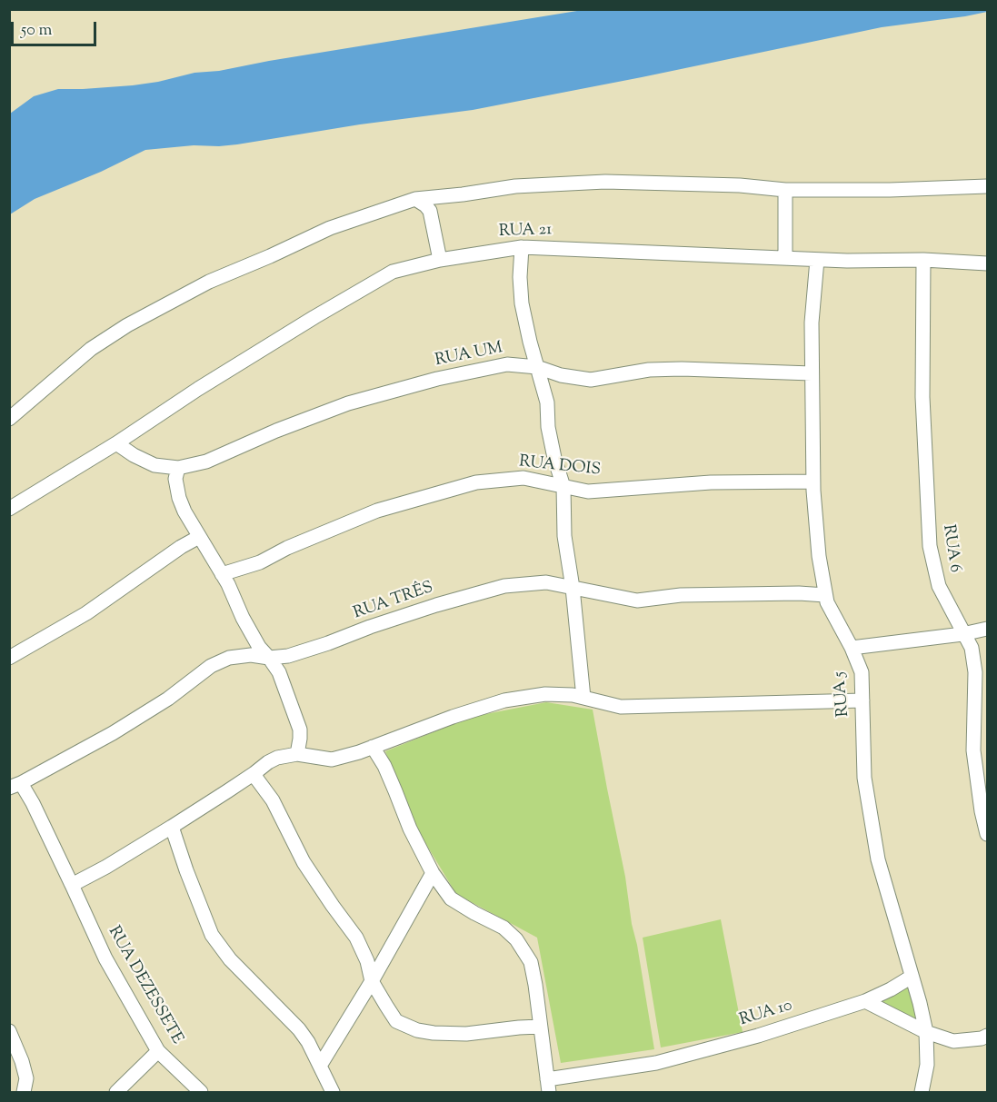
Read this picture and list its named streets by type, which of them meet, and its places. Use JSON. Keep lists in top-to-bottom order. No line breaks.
{"streets":{"street":["RUA 21","RUA UM","RUA DOIS","RUA 6","RUA TRÊS","RUA 5","RUA DEZESSETE","RUA 10"]},"crossings":[["RUA 21","RUA 6"],["RUA 21","RUA 5"],["RUA UM","RUA 5"],["RUA DOIS","RUA 5"],["RUA TRÊS","RUA 5"],["RUA TRÊS","RUA DEZESSETE"],["RUA 5","RUA 10"]],"scale_bar":"50 m"}
